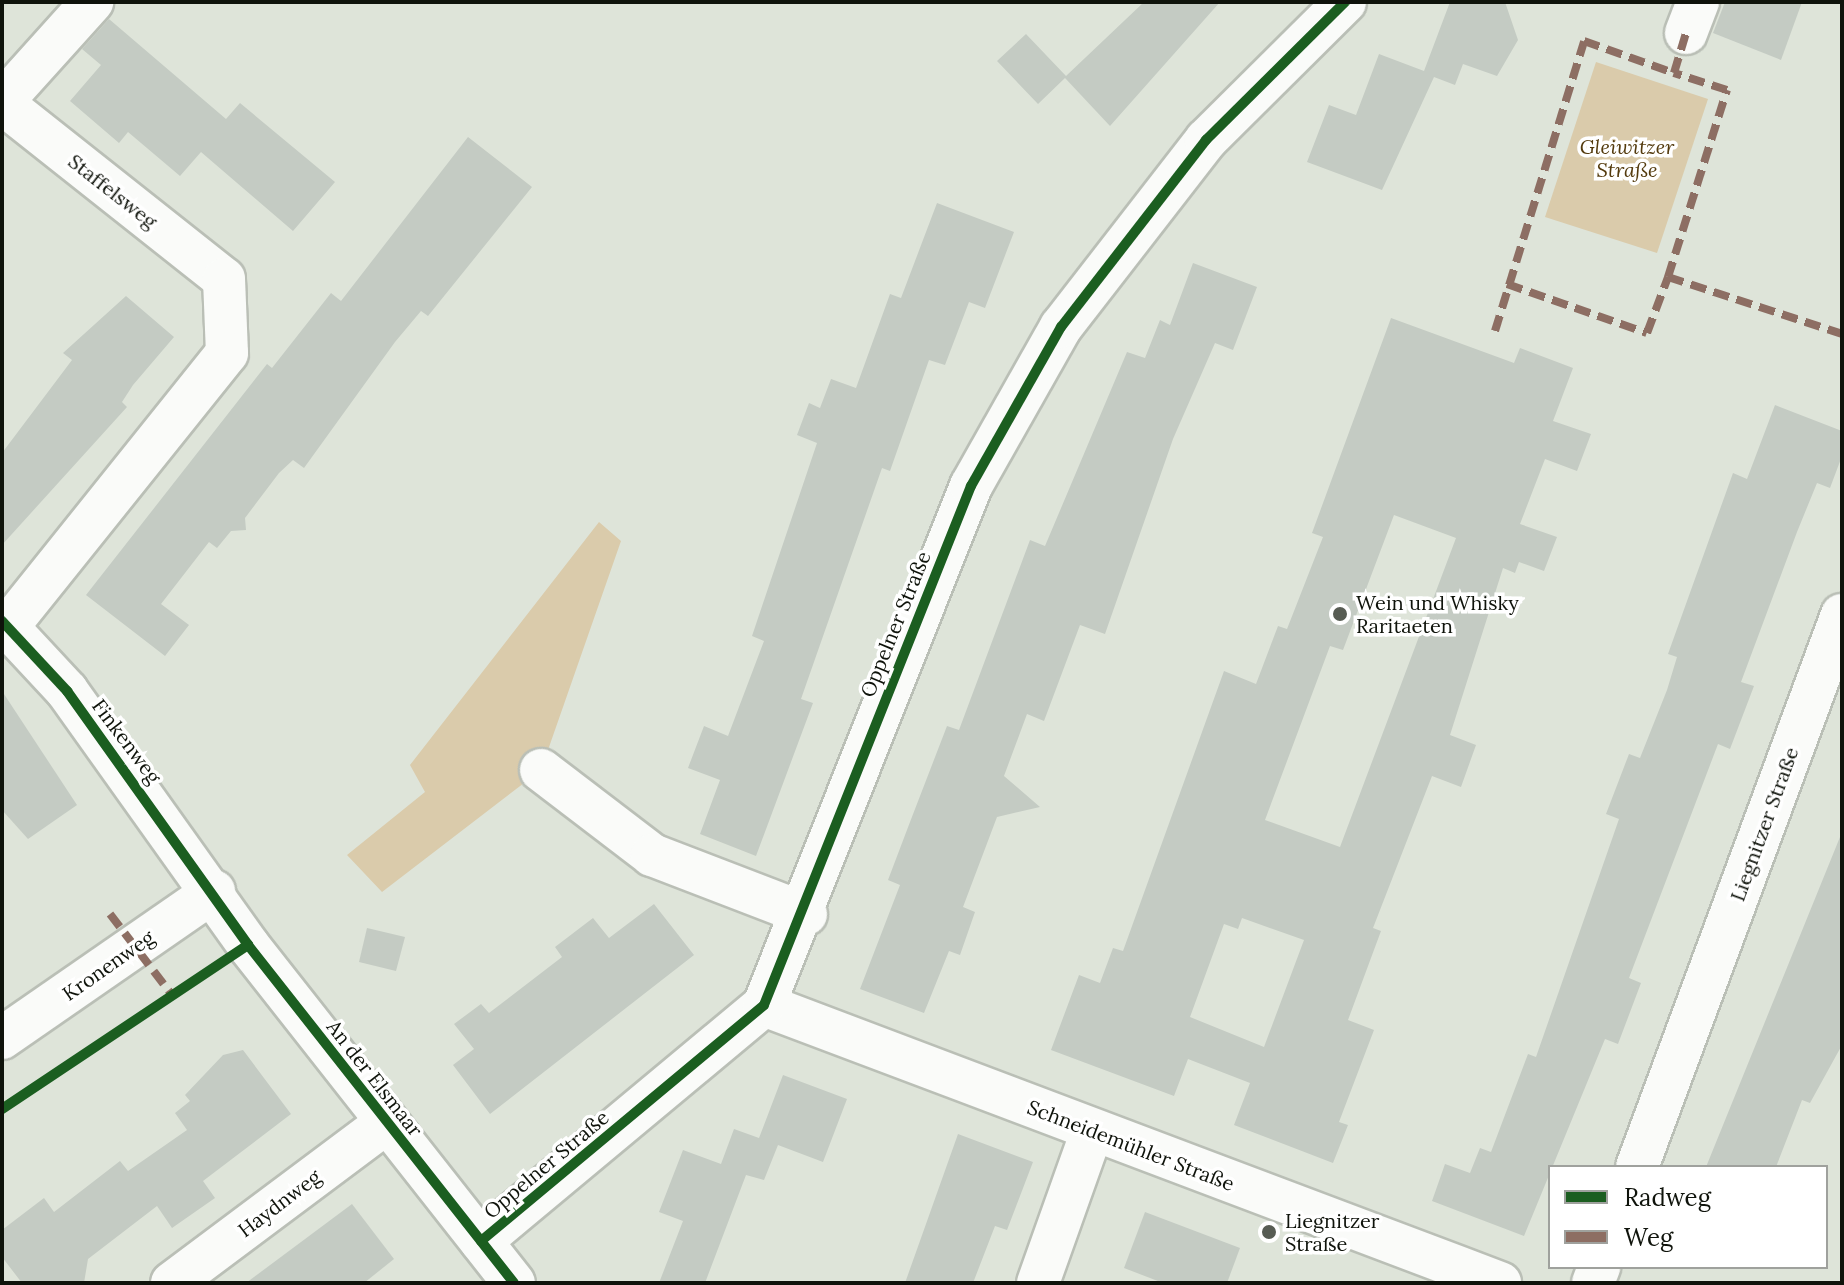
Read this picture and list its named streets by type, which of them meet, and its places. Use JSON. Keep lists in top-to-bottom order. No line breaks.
{"streets":{"street":["Staffelsweg","Oppelner Straße","Finkenweg","Liegnitzer Straße","Kronenweg","An der Elsmaar","Schneidemühler Straße","Haydnweg"]},"crossings":[["Staffelsweg","Finkenweg"],["Oppelner Straße","An der Elsmaar"],["Oppelner Straße","Schneidemühler Straße"],["Finkenweg","Kronenweg"],["Finkenweg","An der Elsmaar"],["Kronenweg","An der Elsmaar"],["An der Elsmaar","Haydnweg"]],"parks":["Gleiwitzer Straße"],"places":["Wein und Whisky Raritaeten","Liegnitzer Straße"],"legend":["Radweg","Weg"]}
